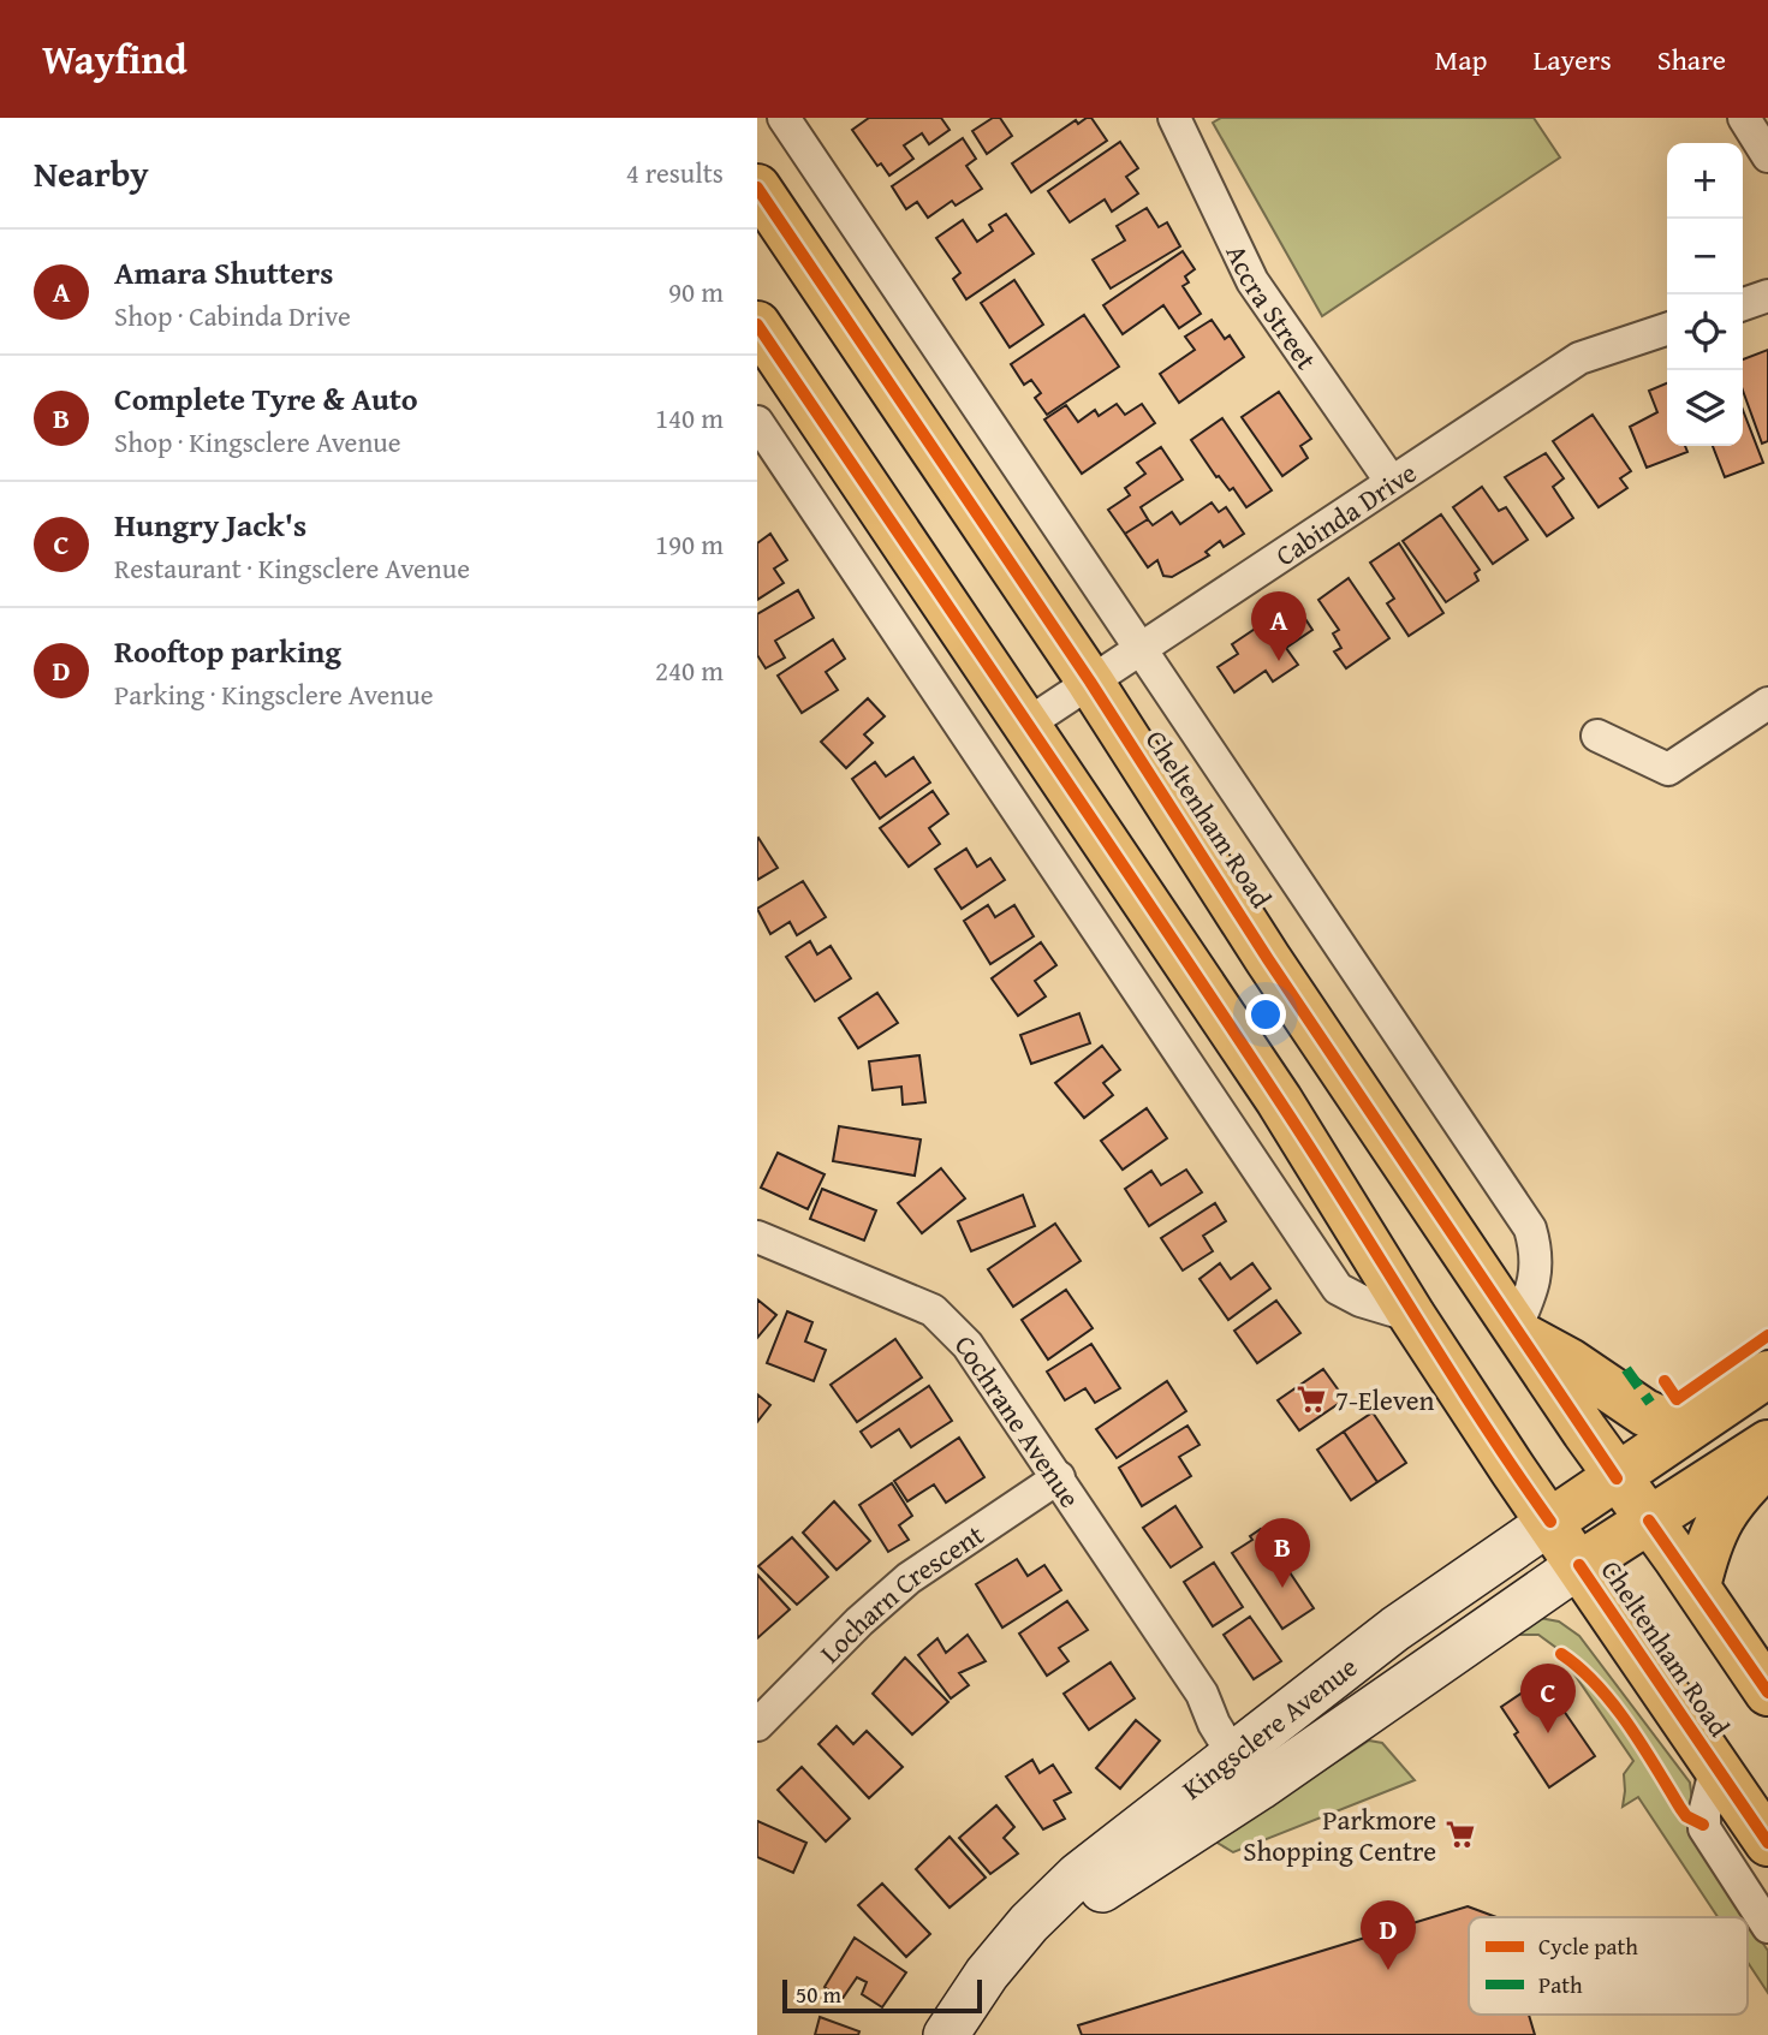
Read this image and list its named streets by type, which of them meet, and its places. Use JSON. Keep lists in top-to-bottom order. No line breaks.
{"streets":{"main road":["Cheltenham Road","Kingsclere Avenue"],"street":["Accra Street","Cabinda Drive","Cochrane Avenue","Locharn Crescent"]},"crossings":[["Accra Street","Cabinda Drive"],["Cabinda Drive","Cheltenham Road"],["Cheltenham Road","Kingsclere Avenue"],["Cochrane Avenue","Locharn Crescent"],["Cochrane Avenue","Kingsclere Avenue"]],"places":{"supermarket":["7-Eleven","Parkmore Shopping Centre"]},"legend":["Cycle path","Path"],"scale_bar":"50 m","page":{"header":"Wayfind","nav":["Map","Layers","Share"],"heading":["Nearby","4 results"],"map_buttons":["+","−"],"list":[{"mark":"A","name":"Amara Shutters","note":"Shop · Cabinda Drive","value":"90 m"},{"mark":"B","name":"Complete Tyre & Auto","note":"Shop · Kingsclere Avenue","value":"140 m"},{"mark":"C","name":"Hungry Jack's","note":"Restaurant · Kingsclere Avenue","value":"190 m"},{"mark":"D","name":"Rooftop parking","note":"Parking · Kingsclere Avenue","value":"240 m"}],"pins":["A","B","C","D"],"scale":"50 m"}}
